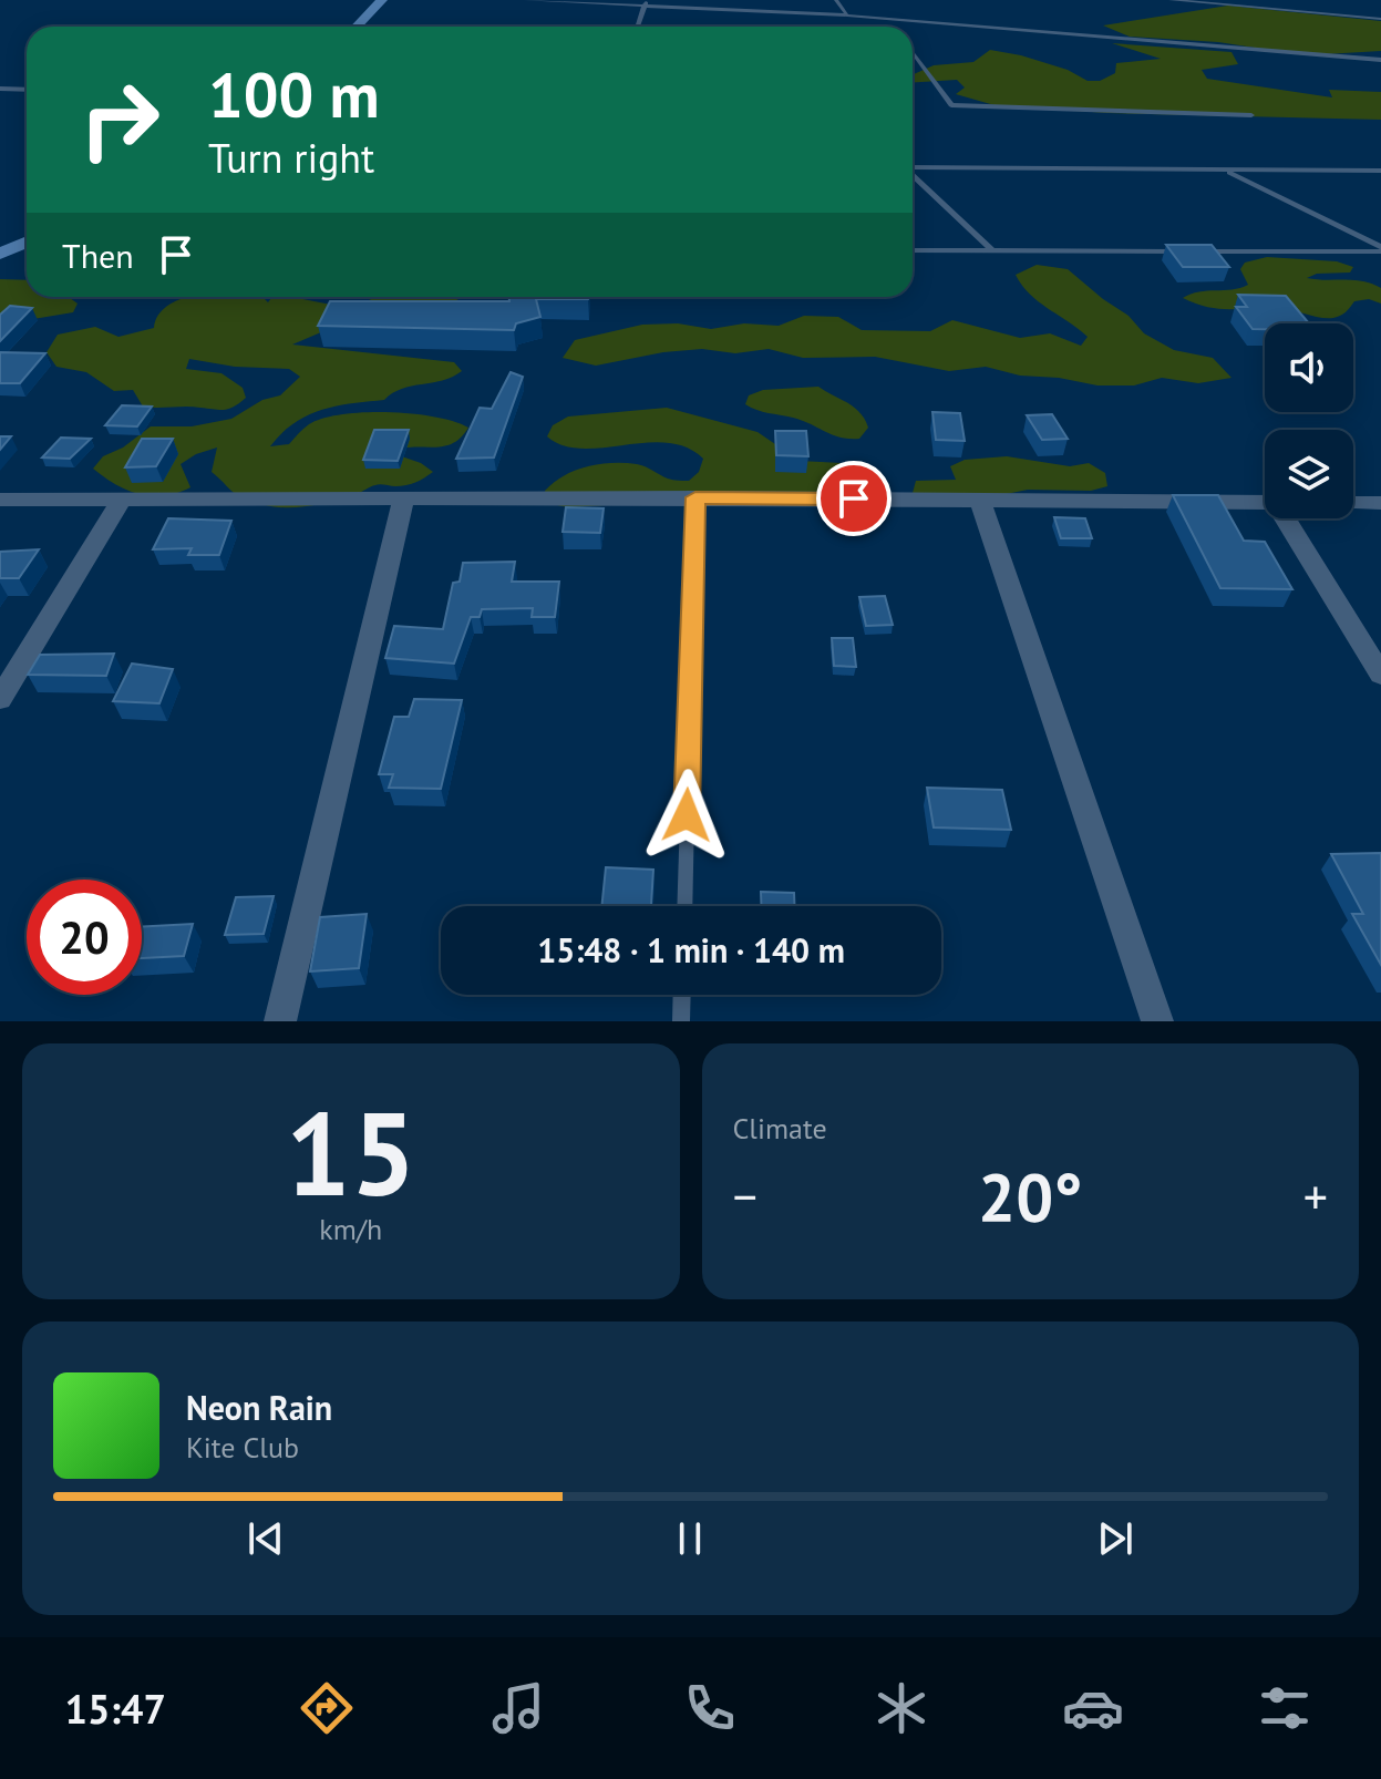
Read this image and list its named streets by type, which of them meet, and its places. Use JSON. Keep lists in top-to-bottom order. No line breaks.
{"page":{"turn":["100 m","Turn right"],"then":"Then","limit":"20","trip":"15:48 · 1 min · 140 m","tile":[["15","km/h"],"Climate"],"heat":["−","20°","+"],"song":["Neon Rain","Kite Club"],"tabs":"15:47"}}
